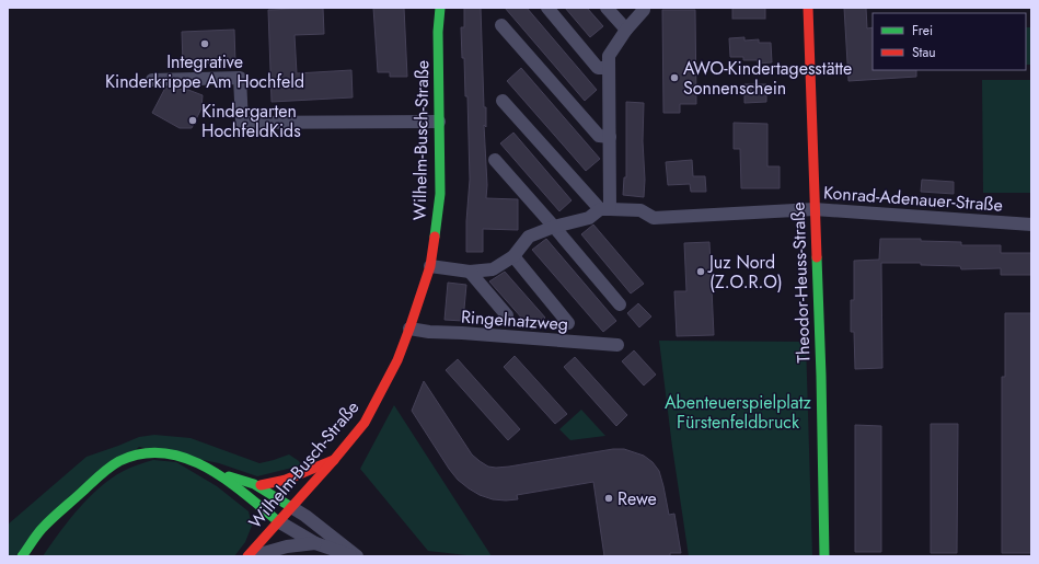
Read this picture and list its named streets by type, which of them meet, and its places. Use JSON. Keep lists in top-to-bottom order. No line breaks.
{"streets":{"main road":["Wilhelm-Busch-Straße","Theodor-Heuss-Straße"],"street":["Konrad-Adenauer-Straße","Ringelnatzweg"]},"crossings":[["Wilhelm-Busch-Straße","Ringelnatzweg"],["Konrad-Adenauer-Straße","Theodor-Heuss-Straße"]],"parks":["Abenteuerspielplatz Fürstenfeldbruck"],"places":["Integrative Kinderkrippe Am Hochfeld","AWO-Kindertagesstätte Sonnenschein","Kindergarten HochfeldKids","Juz Nord (Z.O.R.O)","Rewe"],"legend":["Frei","Stau"]}
